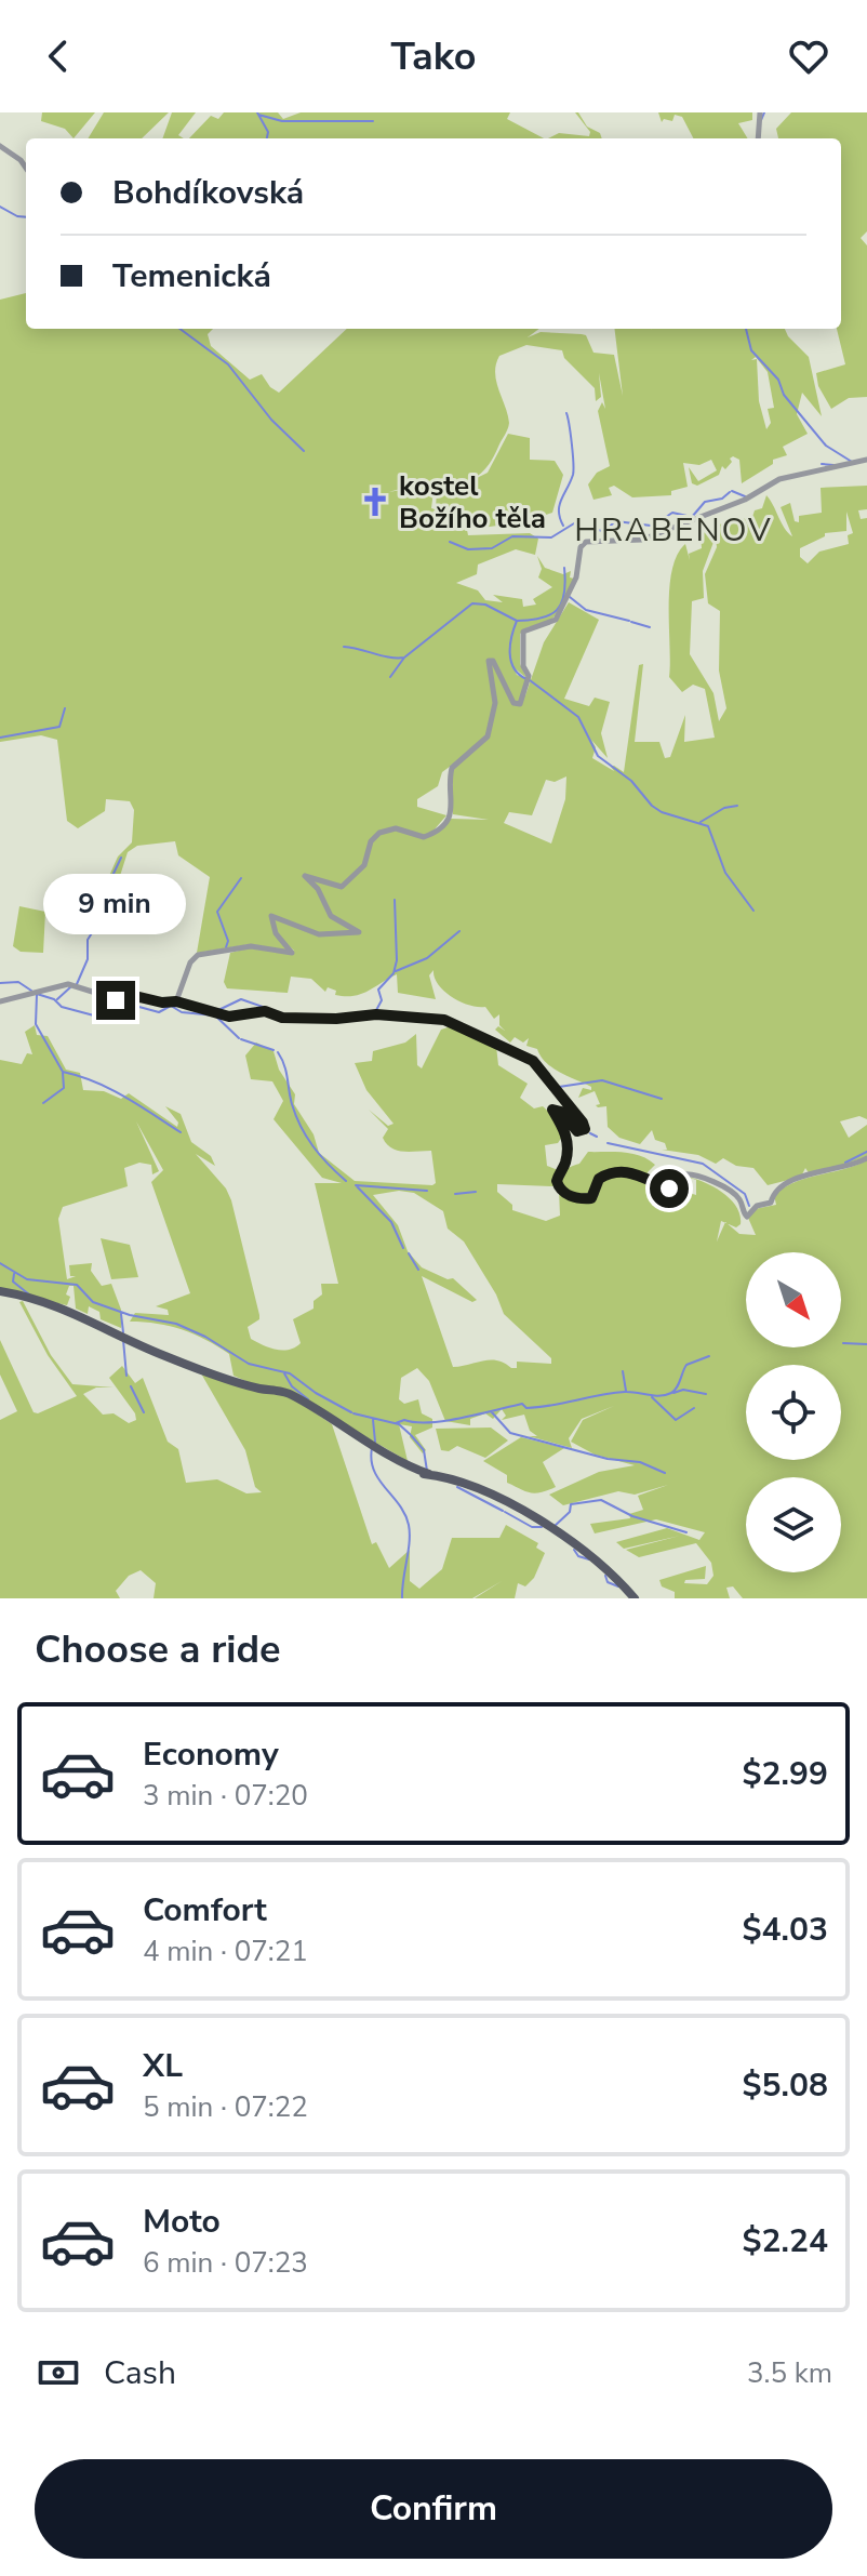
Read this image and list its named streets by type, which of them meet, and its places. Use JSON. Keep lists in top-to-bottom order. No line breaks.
{"districts":["HRABENOV"],"places":{"church":["kostel Božího těla"]},"north":"bottom right","page":{"header":"Tako","banner":["Bohdíkovská","Temenická"],"bubble":"9 min","heading":"Choose a ride","list":[{"name":"Economy","note":"3 min · 07:20","value":"$2.99"},{"name":"Comfort","note":"4 min · 07:21","value":"$4.03"},{"name":"XL","note":"5 min · 07:22","value":"$5.08"},{"name":"Moto","note":"6 min · 07:23","value":"$2.24"}],"pay":["Cash","3.5 km"],"buttons":"Confirm"}}
